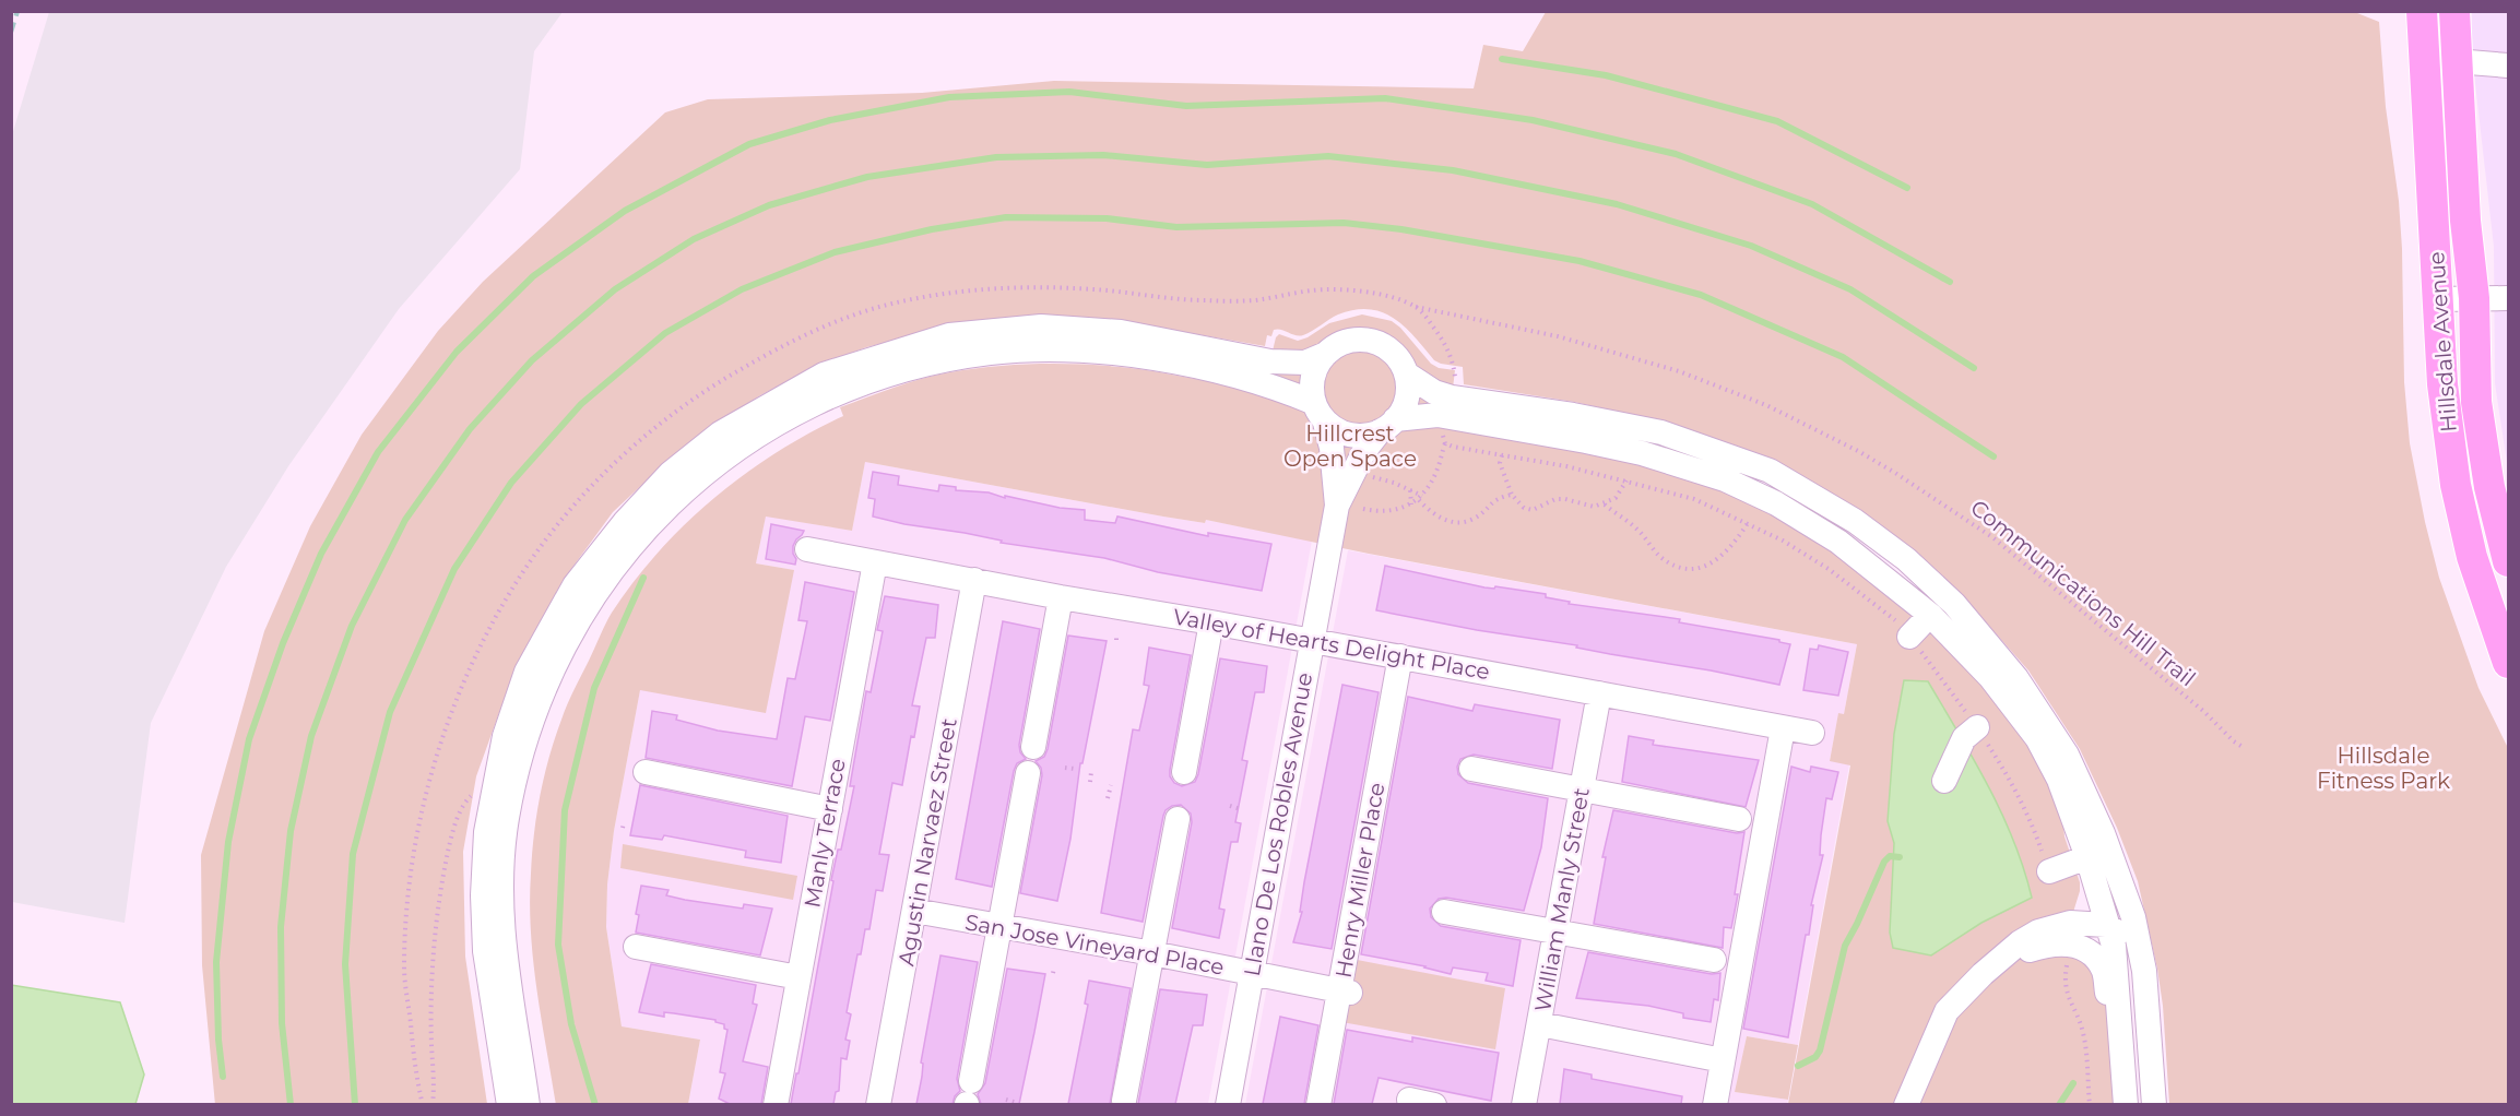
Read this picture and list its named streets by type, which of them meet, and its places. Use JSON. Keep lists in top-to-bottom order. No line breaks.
{"streets":{"main road":["Hillsdale Avenue"],"street":["Valley of Hearts Delight Place","Llano De Los Robles Avenue","Manly Terrace","Agustin Narvaez Street","Henry Miller Place","William Manly Street","San Jose Vineyard Place"],"path":["Communications Hill Trail"]},"crossings":[["Valley of Hearts Delight Place","Llano De Los Robles Avenue"],["Valley of Hearts Delight Place","Manly Terrace"],["Valley of Hearts Delight Place","Agustin Narvaez Street"],["Valley of Hearts Delight Place","Henry Miller Place"],["Valley of Hearts Delight Place","William Manly Street"],["Llano De Los Robles Avenue","San Jose Vineyard Place"],["Agustin Narvaez Street","San Jose Vineyard Place"],["Henry Miller Place","San Jose Vineyard Place"]],"parks":["Hillcrest Open Space","Hillsdale Fitness Park"]}
